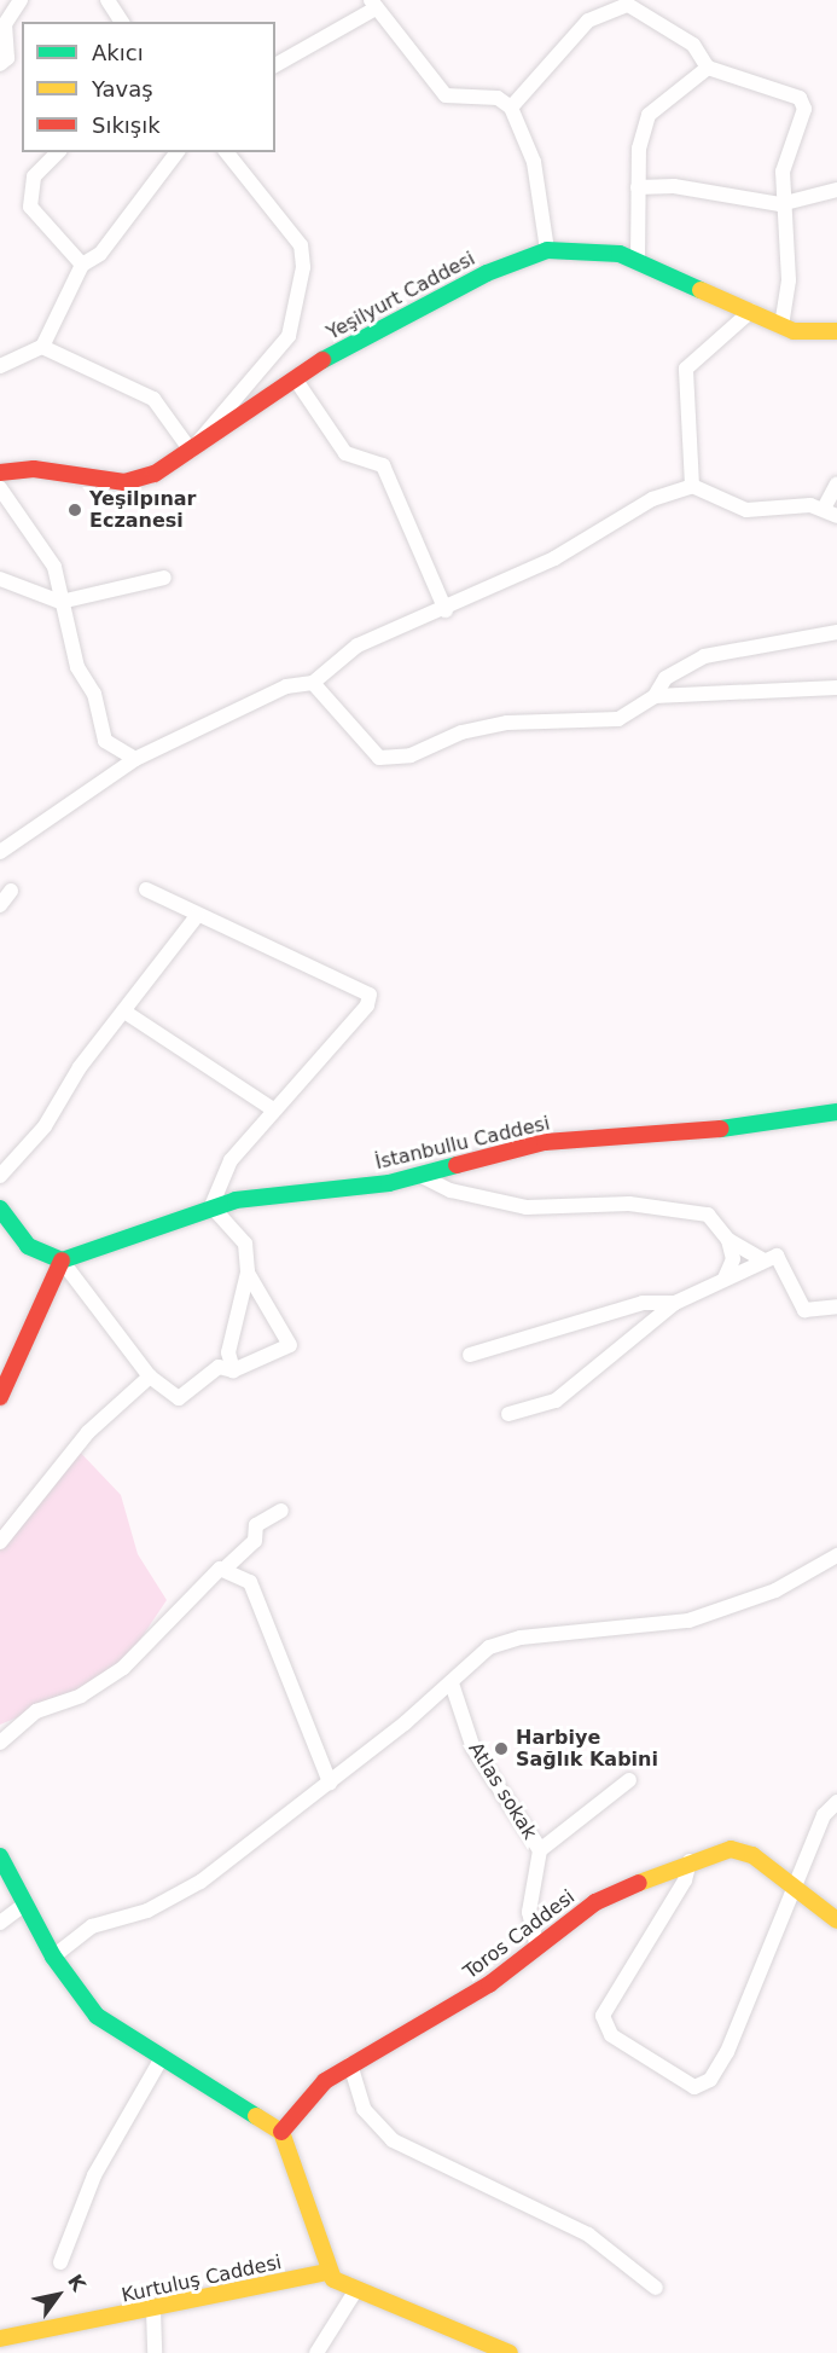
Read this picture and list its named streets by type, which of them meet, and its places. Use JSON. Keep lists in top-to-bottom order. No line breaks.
{"streets":{"street":["Yeşilyurt Caddesi","İstanbullu Caddesi","Atlas sokak","Toros Caddesi","Kurtuluş Caddesi"]},"crossings":[["Atlas sokak","Toros Caddesi"]],"places":["Yeşilpınar Eczanesi","Harbiye Sağlık Kabini"],"legend":["Akıcı","Yavaş","Sıkışık"],"north":"top right"}
